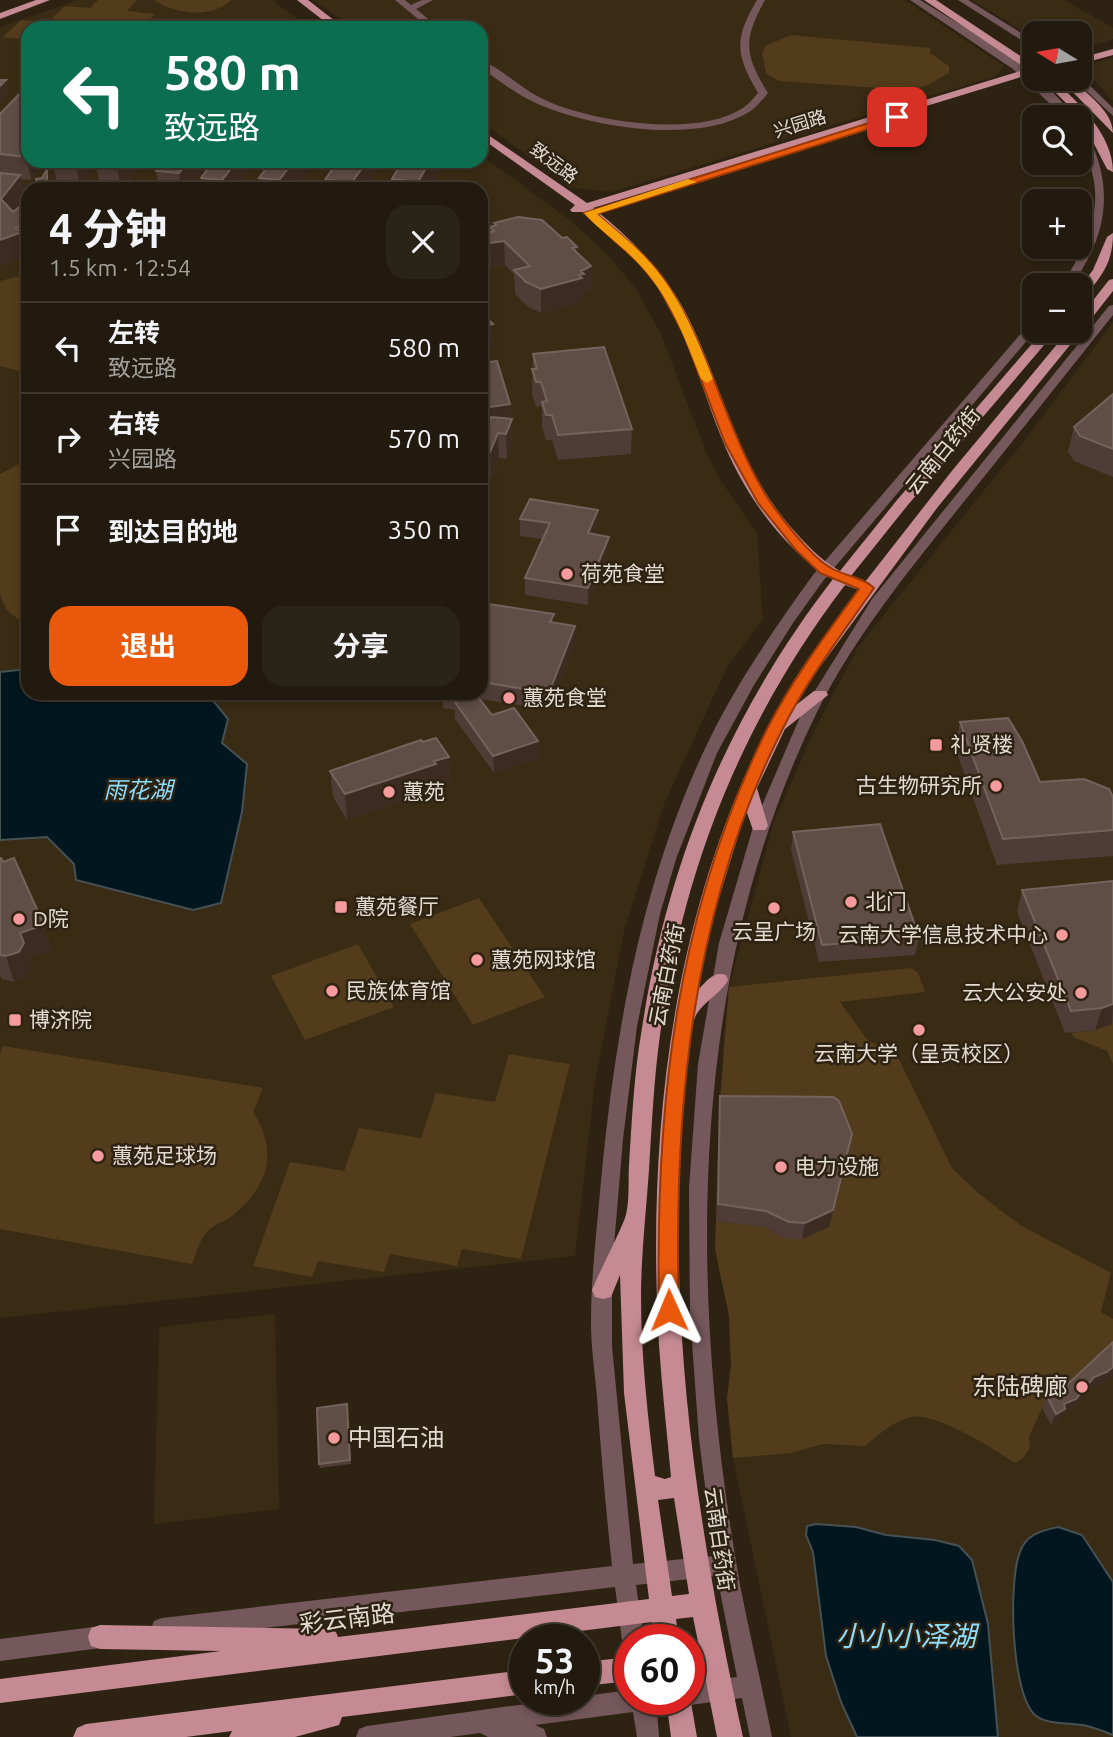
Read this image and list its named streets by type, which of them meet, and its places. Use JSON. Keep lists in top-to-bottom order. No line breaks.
{"streets":{"main road":["兴园路","致远路","云南白药街","彩云南路"]},"crossings":[["兴园路","致远路"],["致远路","云南白药街"],["云南白药街","彩云南路"]],"water":["雨花湖","小小小泽湖"],"places":{"other":["荷苑食堂","蕙苑食堂","古生物研究所","蕙苑","北门","云呈广场","D院","云南大学信息技术中心","蕙苑网球馆","民族体育馆","云大公安处","云南大学（呈贡校区）","蕙苑足球场","电力设施","东陆碑廊","中国石油"],"transit":["礼贤楼","蕙苑餐厅","博济院"]},"north":"left","page":{"map_buttons":["+","−"],"turn":["580 m","致远路"],"heading":["4 分钟","1.5 km · 12:54"],"list":[{"name":"左转","note":"致远路","value":"580 m"},{"name":"右转","note":"兴园路","value":"570 m"},{"name":"到达目的地","value":"350 m"}],"buttons":["退出","分享"],"speed":"53 km/h","limit":"60"}}
